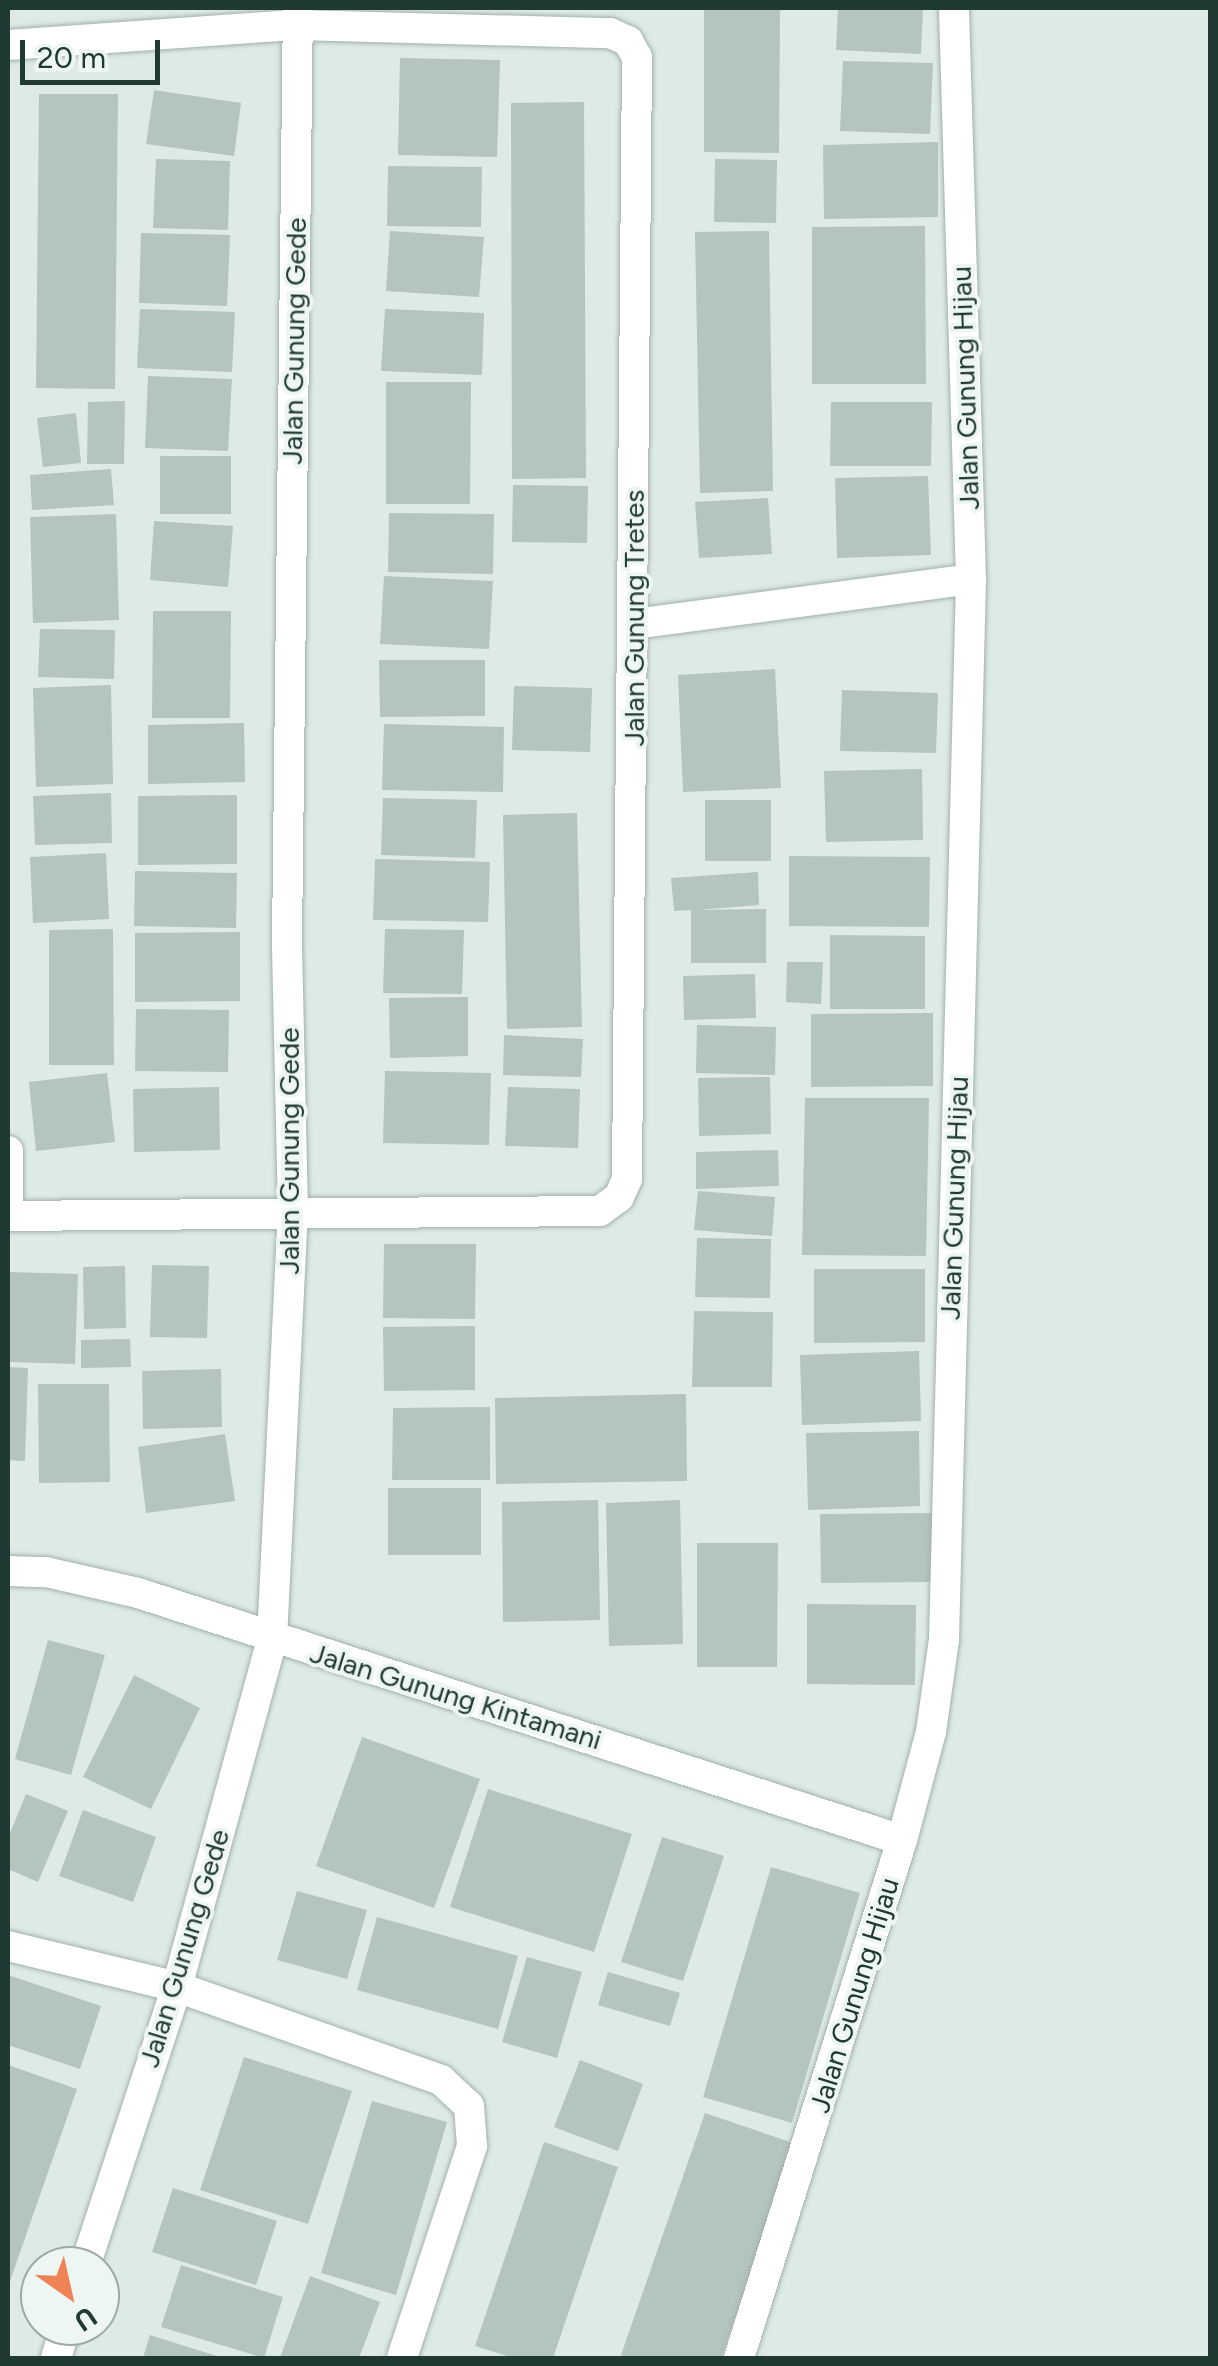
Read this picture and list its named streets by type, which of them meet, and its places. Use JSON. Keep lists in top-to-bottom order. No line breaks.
{"streets":{"street":["Jalan Gunung Gede","Jalan Gunung Hijau","Jalan Gunung Tretes","Jalan Gunung Kintamani"]},"crossings":[["Jalan Gunung Gede","Jalan Gunung Tretes"],["Jalan Gunung Gede","Jalan Gunung Kintamani"],["Jalan Gunung Hijau","Jalan Gunung Kintamani"]],"scale_bar":"20 m","north":"bottom right"}
